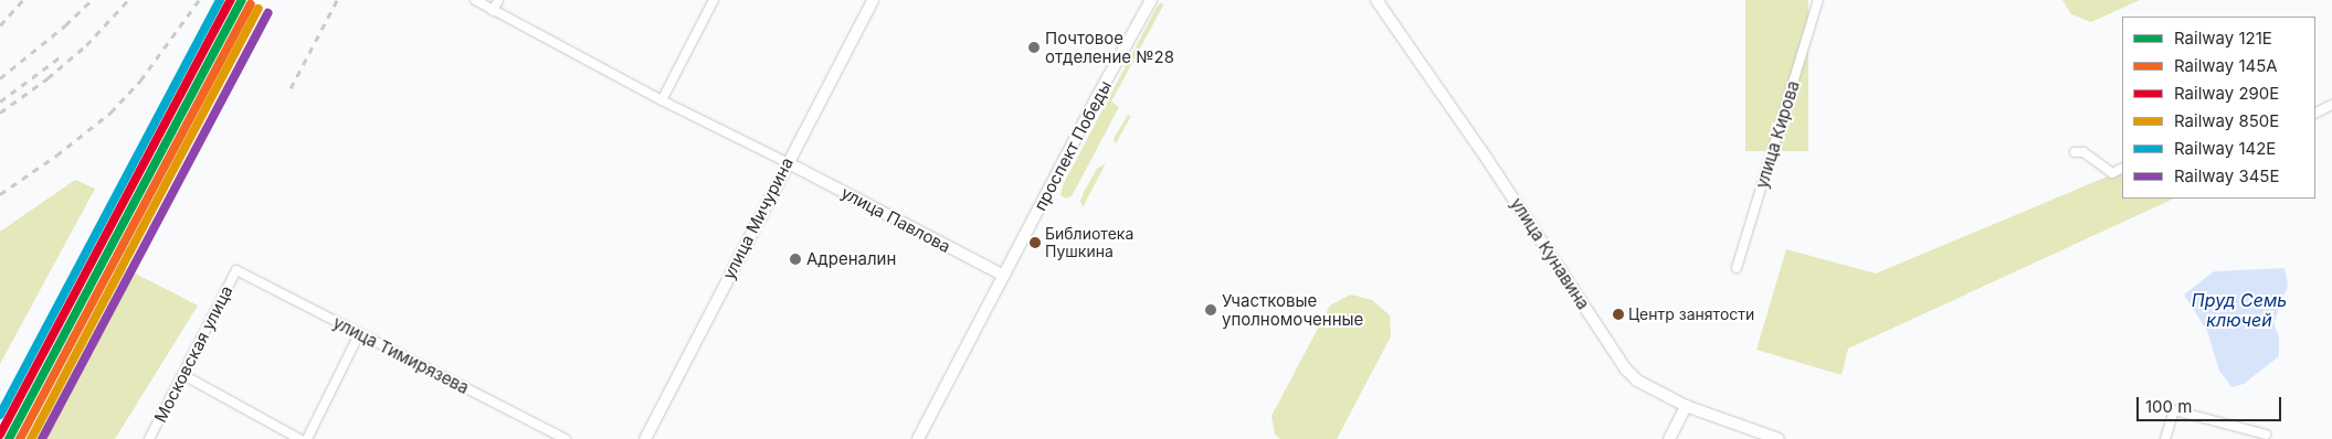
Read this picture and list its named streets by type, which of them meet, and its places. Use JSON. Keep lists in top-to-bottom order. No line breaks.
{"streets":{"main road":["проспект Победы","улица Мичурина","улица Павлова","улица Кунавина"],"street":["улица Кирова","Московская улица","улица Тимирязева"]},"crossings":[["проспект Победы","улица Павлова"],["улица Мичурина","улица Павлова"],["Московская улица","улица Тимирязева"]],"water":["Пруд Семь ключей"],"places":["Почтовое отделение №28","Библиотека Пушкина","Адреналин","Участковые уполномоченные","Центр занятости"],"lines":["rail line 121Е","rail line 290Е","rail line 142Е","rail line 145А","rail line 850Е","rail line 345Е"],"legend":["Railway 121Е","Railway 145А","Railway 290Е","Railway 850Е","Railway 142Е","Railway 345Е"],"scale_bar":"100 m"}
